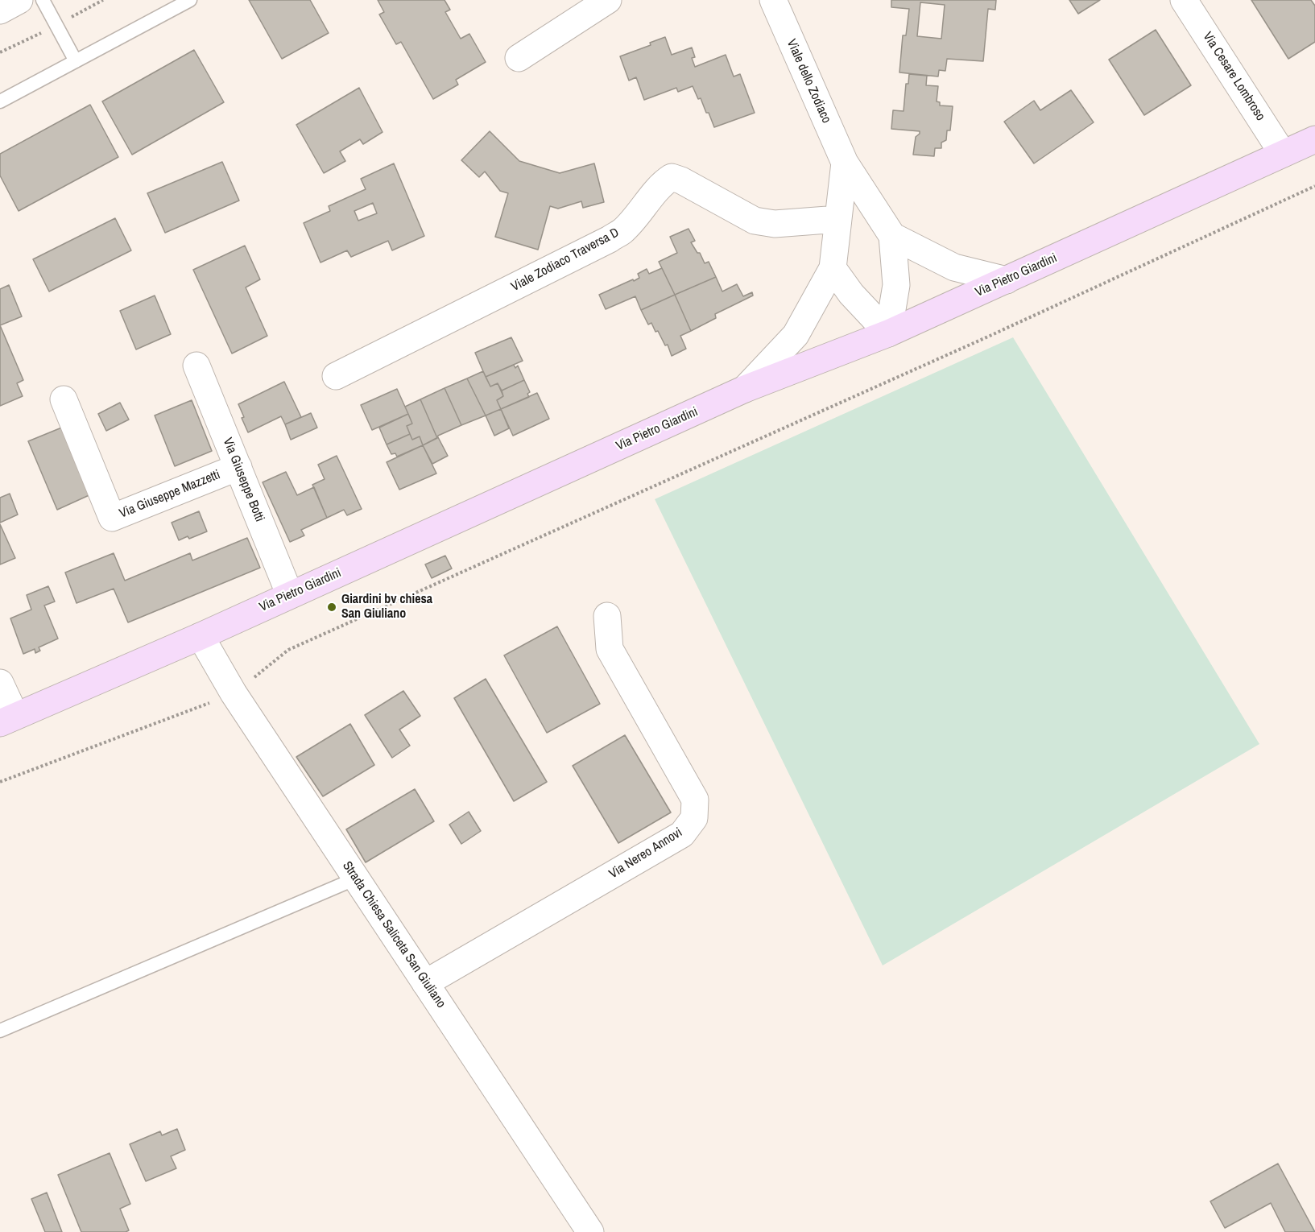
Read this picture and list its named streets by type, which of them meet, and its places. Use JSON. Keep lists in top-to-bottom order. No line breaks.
{"streets":{"main road":["Via Pietro Giardini"],"street":["Via Cesare Lombroso","Viale dello Zodiaco","Viale Zodiaco Traversa D","Via Giuseppe Botti","Via Giuseppe Mazzetti","Via Nereo Annovi","Strada Chiesa Saliceta San Giuliano"]},"crossings":[["Via Cesare Lombroso","Via Pietro Giardini"],["Viale dello Zodiaco","Via Pietro Giardini"],["Via Pietro Giardini","Via Giuseppe Botti"],["Via Pietro Giardini","Strada Chiesa Saliceta San Giuliano"],["Via Giuseppe Botti","Via Giuseppe Mazzetti"],["Via Nereo Annovi","Strada Chiesa Saliceta San Giuliano"]],"places":["Giardini bv chiesa San Giuliano"]}
